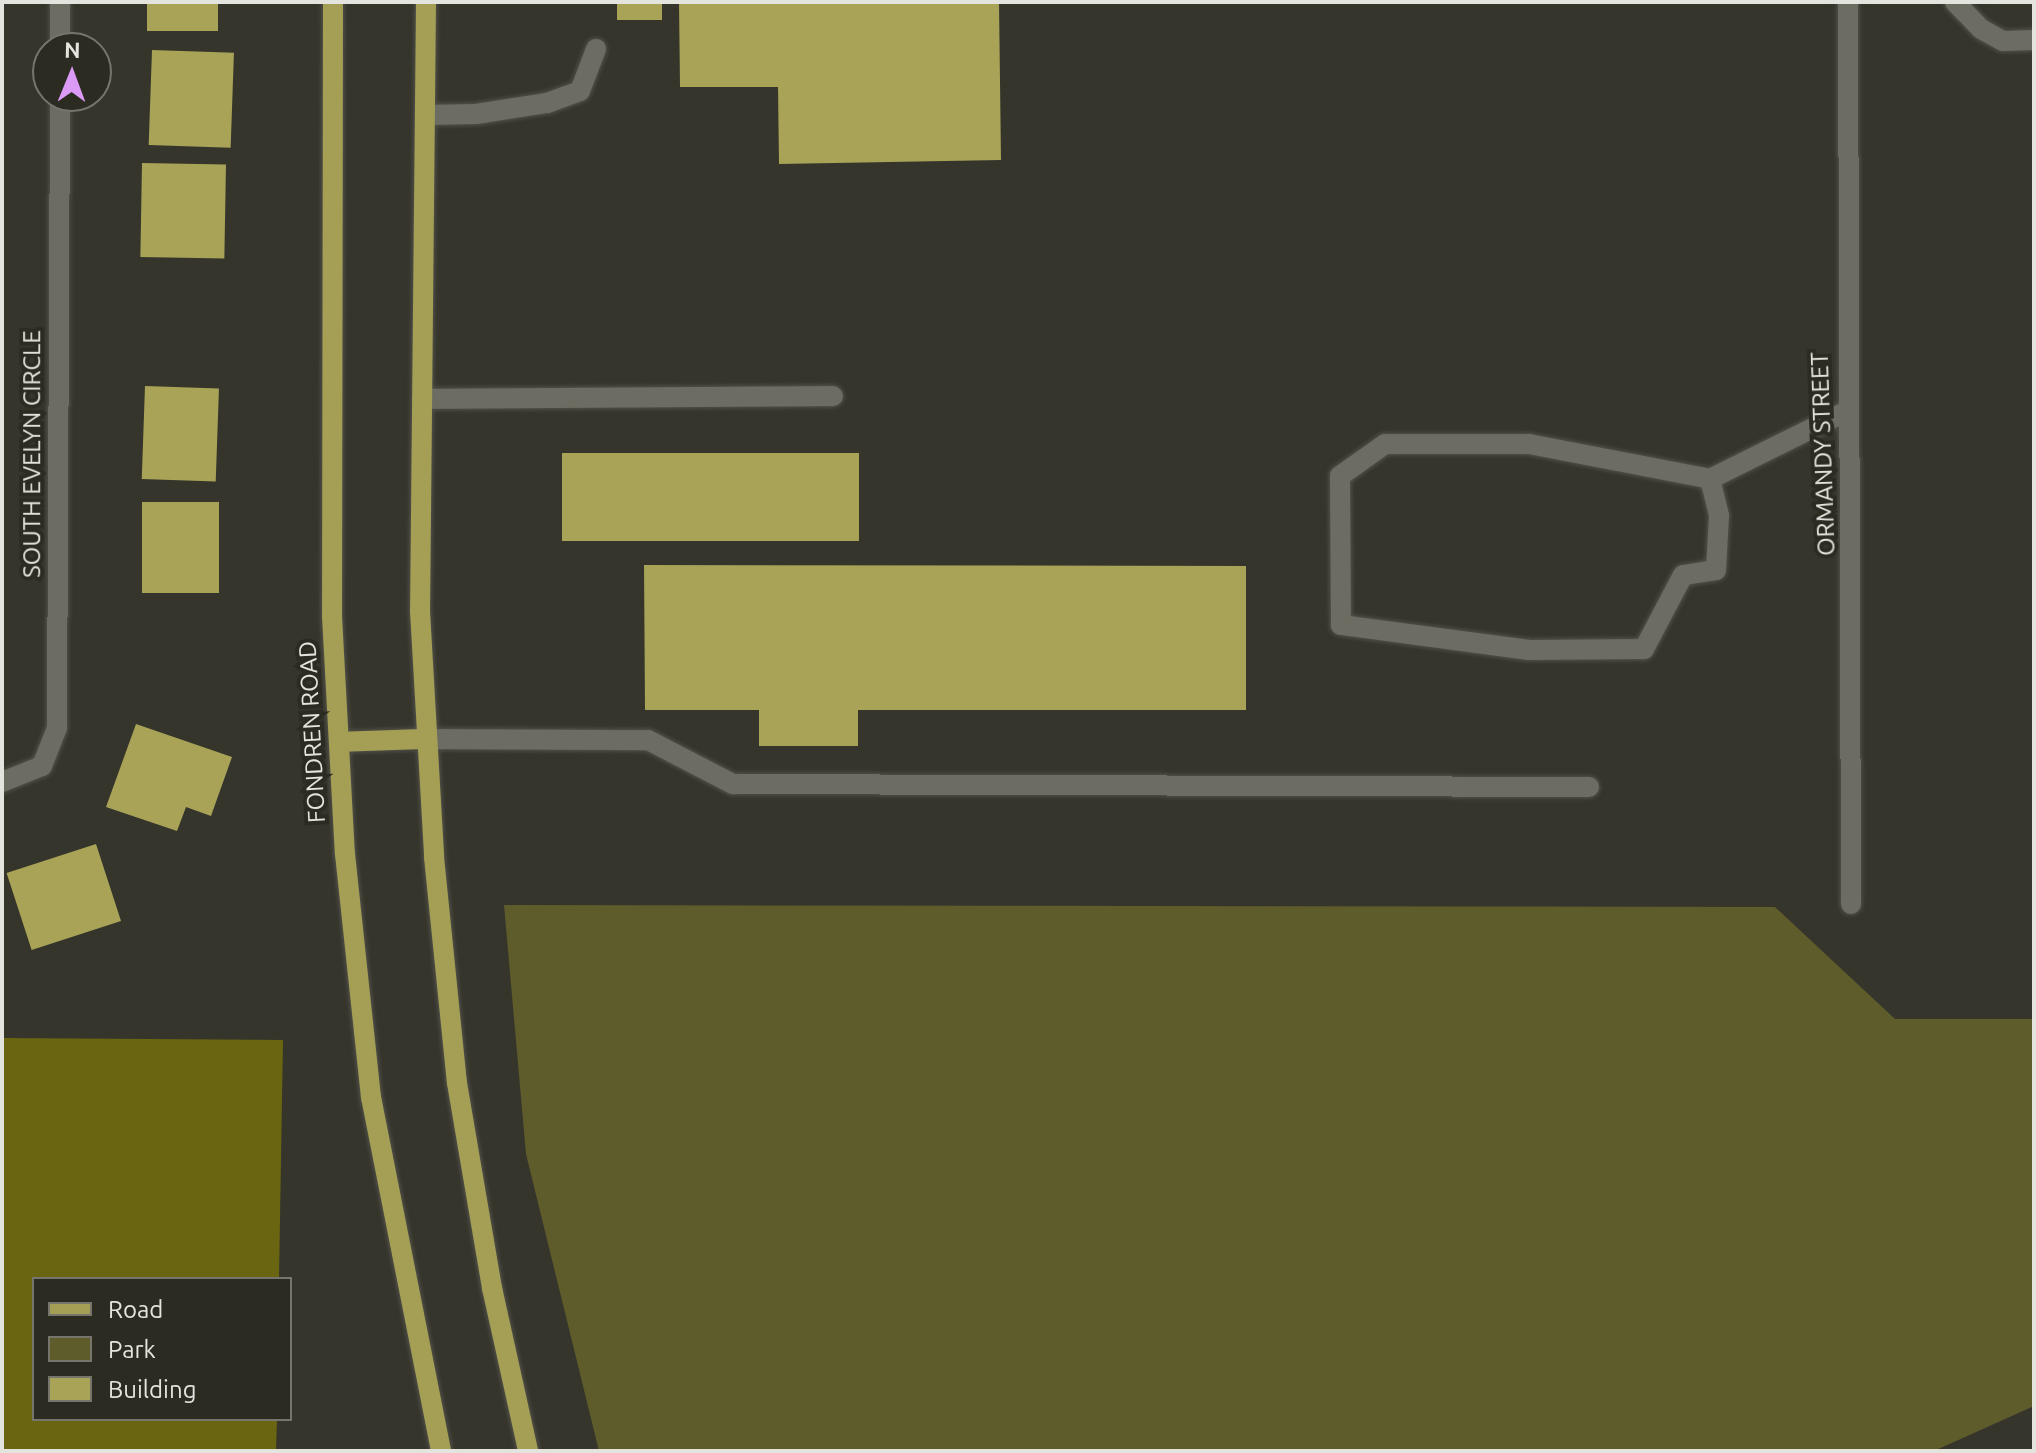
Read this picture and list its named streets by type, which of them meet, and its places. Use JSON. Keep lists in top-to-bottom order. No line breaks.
{"streets":{"main road":["FONDREN ROAD"],"street":["SOUTH EVELYN CIRCLE","ORMANDY STREET"]},"legend":["Road","Park","Building"],"north":"top"}
